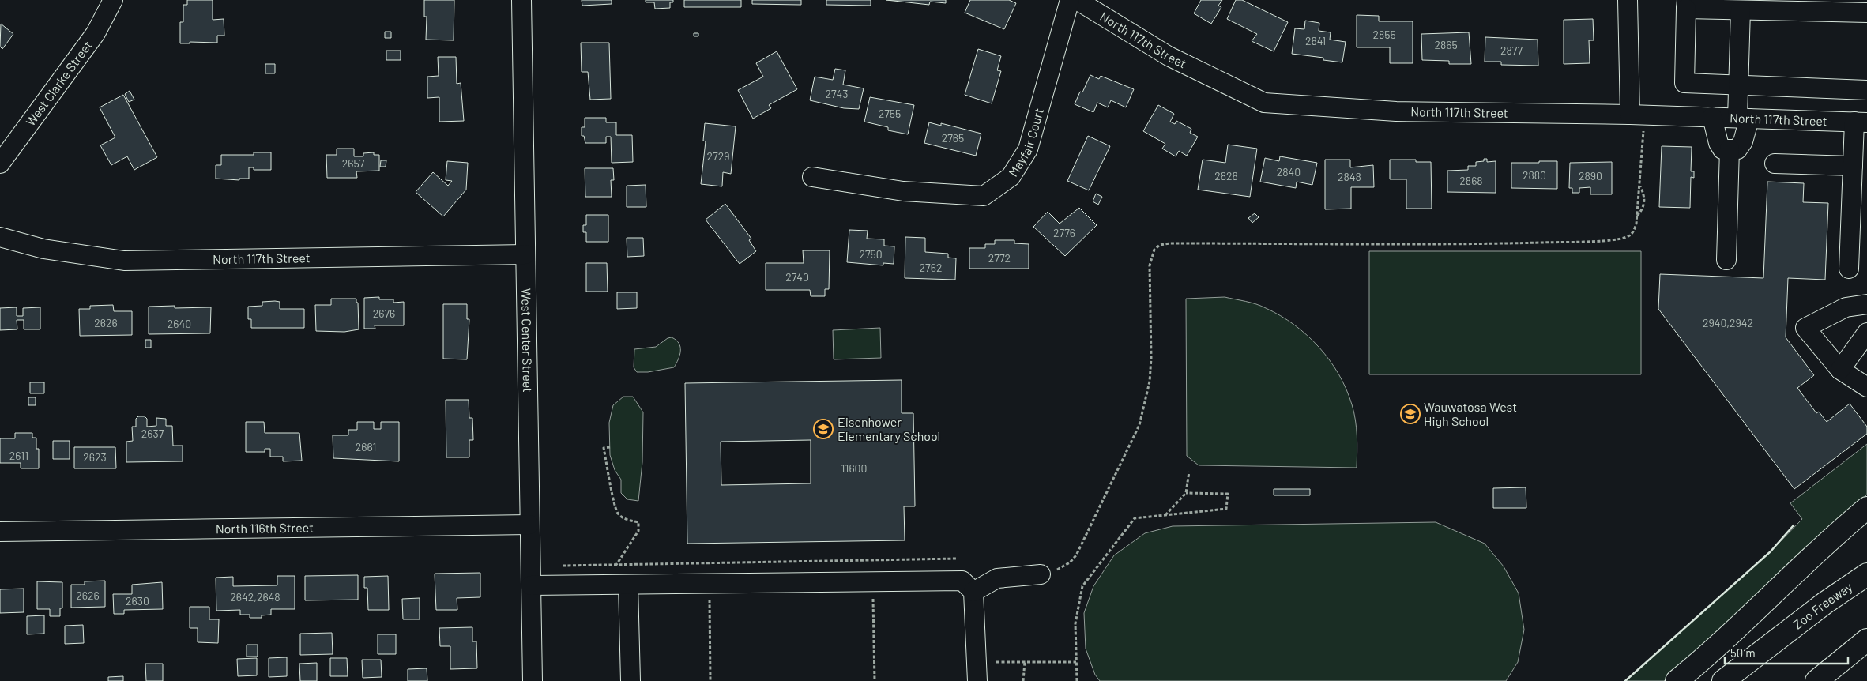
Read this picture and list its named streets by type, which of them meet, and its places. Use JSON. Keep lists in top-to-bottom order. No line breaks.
{"streets":{"highway":["Zoo Freeway"],"street":["North 117th Street","West Clarke Street","Mayfair Court","West Center Street","North 116th Street"]},"crossings":[["North 117th Street","West Center Street"],["West Center Street","North 116th Street"]],"places":{"school or university":["Wauwatosa West High School","Eisenhower Elementary School"]},"house_numbers":["2855","2841","2865","2877","2743","2755","2765","2729","2657","2840","2880","2828","2890","2848","2868","2776","2750","2772","2762","2740","2676","2626","2940,2942","2640","2637","2661","2611","2623","11600","2626","2642,2648","2630"],"scale_bar":"50 m"}
